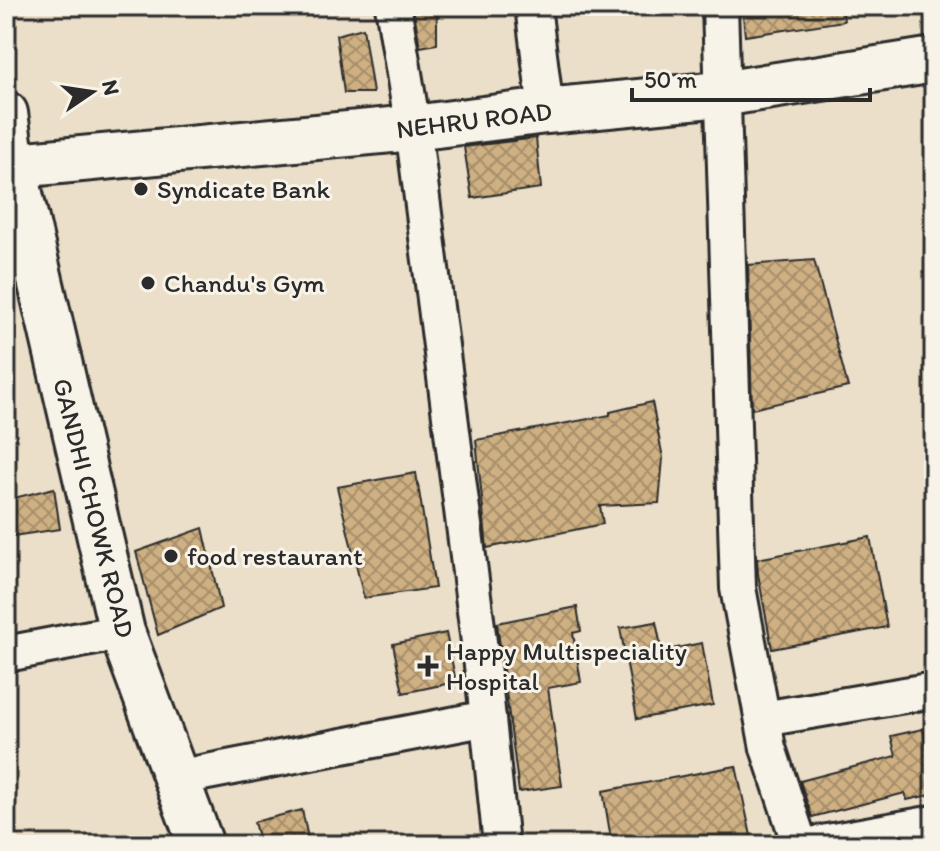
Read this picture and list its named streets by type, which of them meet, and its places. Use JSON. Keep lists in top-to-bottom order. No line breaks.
{"streets":{"main road":["NEHRU ROAD","GANDHI CHOWK ROAD"]},"crossings":[["NEHRU ROAD","GANDHI CHOWK ROAD"]],"places":{"other":["Syndicate Bank","Chandu's Gym","food restaurant"],"health":["Happy Multispeciality Hospital"]},"scale_bar":"50 m","north":"right"}
